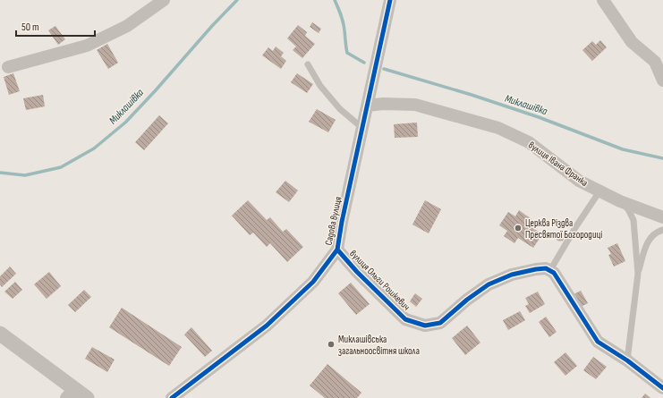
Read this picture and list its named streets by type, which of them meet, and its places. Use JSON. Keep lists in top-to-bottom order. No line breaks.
{"streets":{"street":["вулиця Івана Франка","Садова вулиця","вулиця Ольги Рошкевич"]},"crossings":[["вулиця Івана Франка","Садова вулиця"],["Садова вулиця","вулиця Ольги Рошкевич"]],"water":["Миклашівка"],"places":["Церква Різдва Пресвятої Богородиці","Миклашівська загальноосвітня школа"],"scale_bar":"50 m"}
